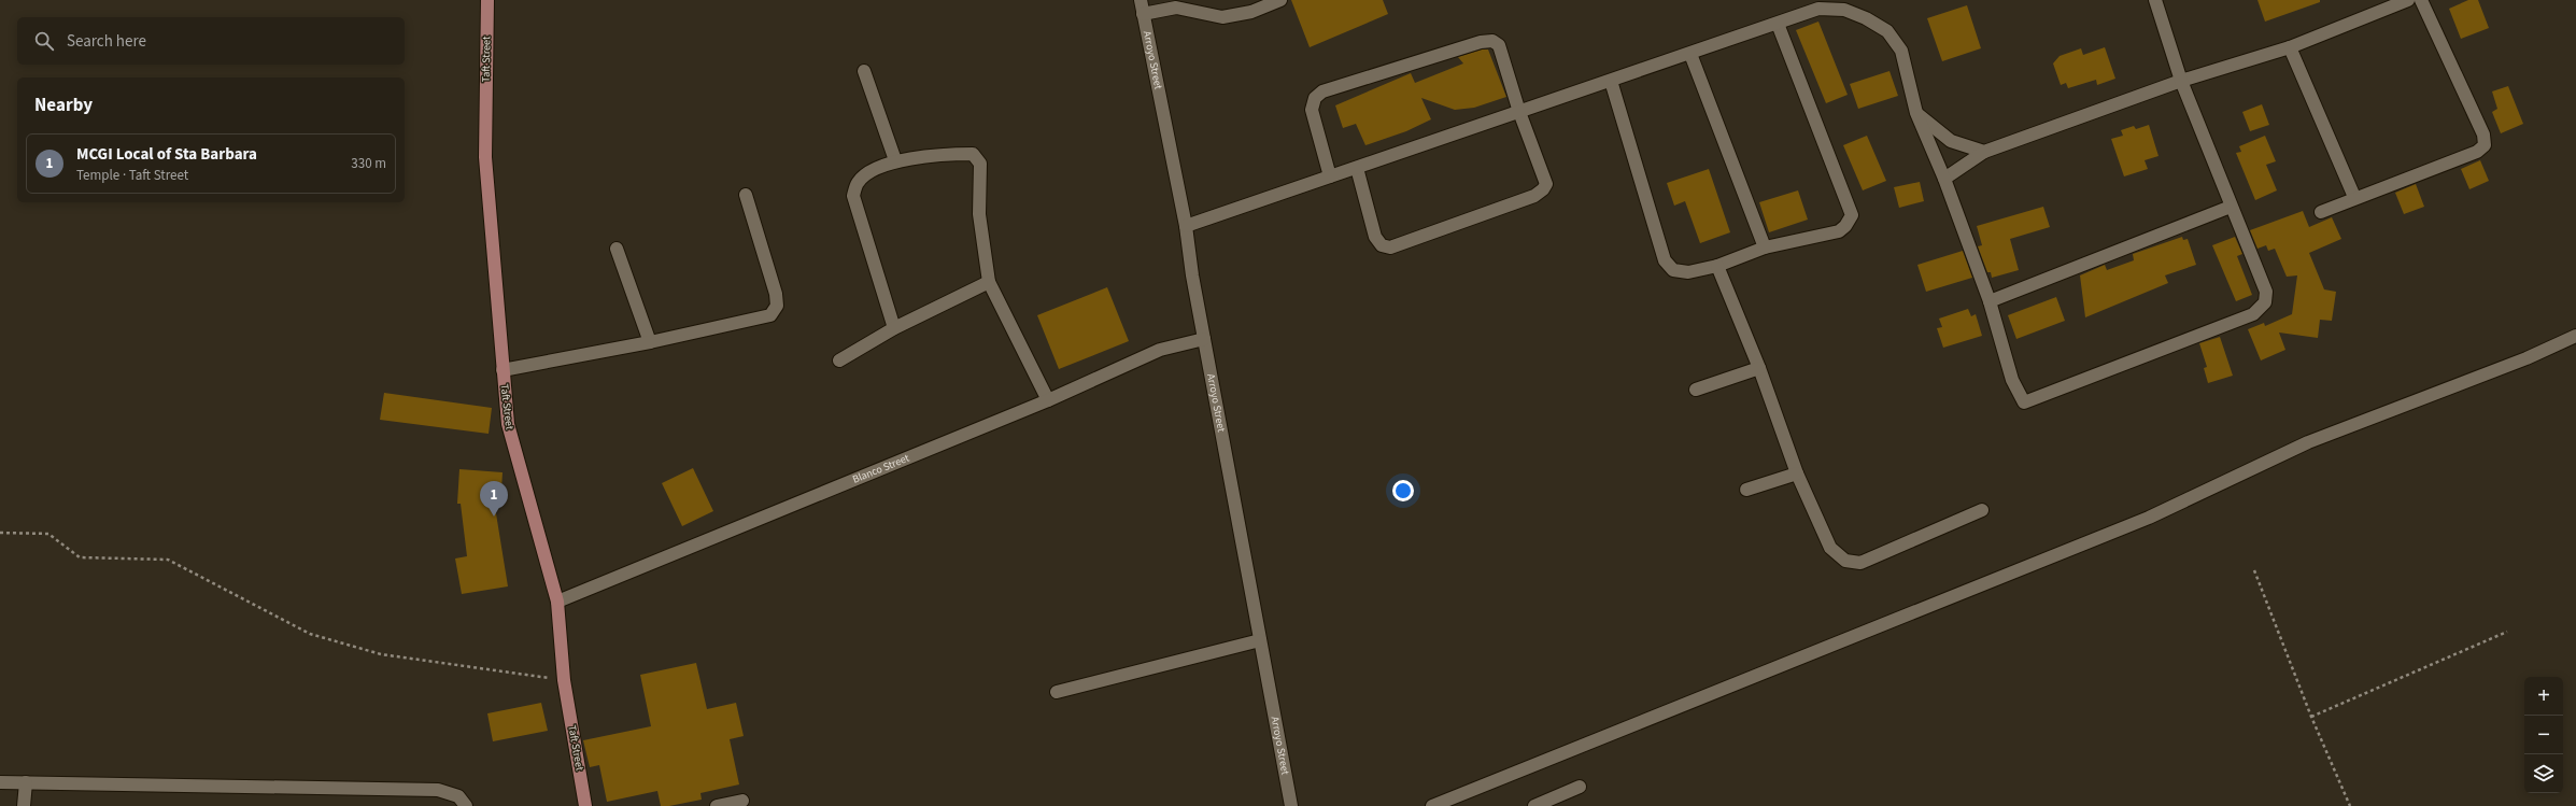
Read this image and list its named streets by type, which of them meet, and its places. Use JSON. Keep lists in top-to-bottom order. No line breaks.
{"streets":{"main road":["Taft Street"],"street":["Arroyo Street","Blanco Street"]},"crossings":[["Taft Street","Blanco Street"],["Arroyo Street","Blanco Street"]],"page":{"search":"Search here","heading":"Nearby","list":[{"mark":"1","name":"MCGI Local of Sta Barbara","note":"Temple · Taft Street","value":"330 m"}],"pins":"1","map_buttons":["+","−"]}}
